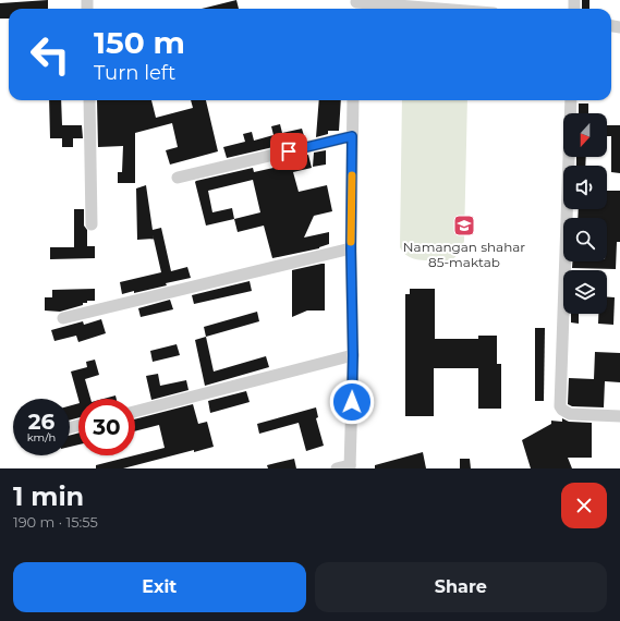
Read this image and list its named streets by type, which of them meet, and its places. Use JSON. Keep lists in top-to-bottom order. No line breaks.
{"places":{"school or university":["Namangan shahar 85-maktab"]},"north":"bottom","page":{"turn":["150 m","Turn left"],"speed":"26 km/h","limit":"30","heading":["1 min","190 m · 15:55"],"buttons":["Exit","Share"]}}
